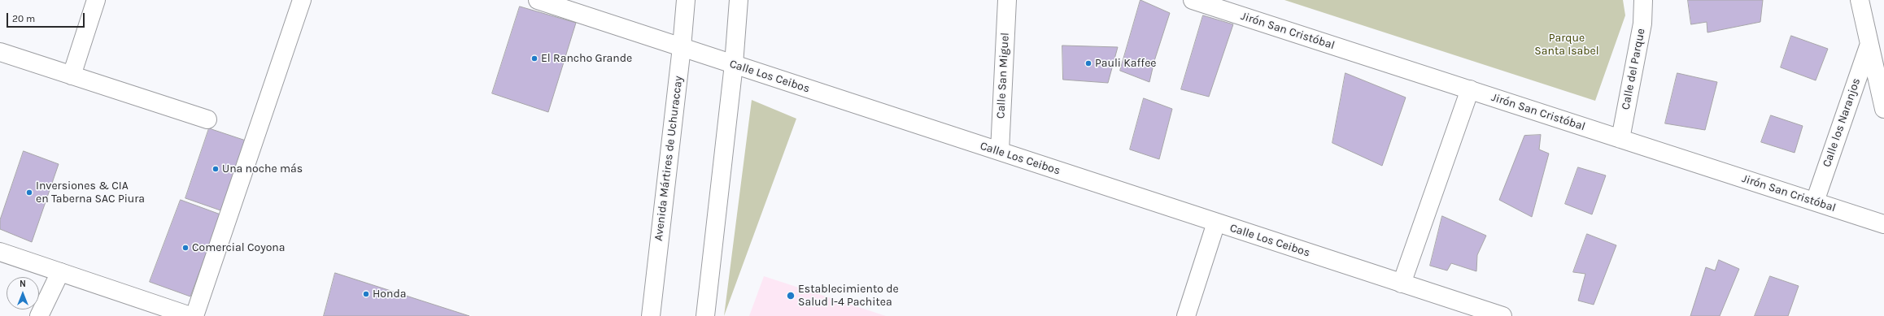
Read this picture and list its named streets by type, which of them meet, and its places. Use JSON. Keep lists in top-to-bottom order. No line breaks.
{"streets":{"street":["Jirón San Cristóbal","Calle del Parque","Calle San Miguel","Calle Los Ceibos","Calle los Naranjos","Avenida Mártires de Uchuraccay"]},"crossings":[["Jirón San Cristóbal","Calle del Parque"],["Jirón San Cristóbal","Calle los Naranjos"],["Calle San Miguel","Calle Los Ceibos"],["Calle Los Ceibos","Avenida Mártires de Uchuraccay"]],"parks":["Parque Santa Isabel"],"places":["El Rancho Grande","Pauli Kaffee","Una noche más","Inversiones & CIA en Taberna SAC Piura","Comercial Coyona","Honda","Establecimiento de Salud I-4 Pachitea"],"scale_bar":"20 m","north":"top"}
